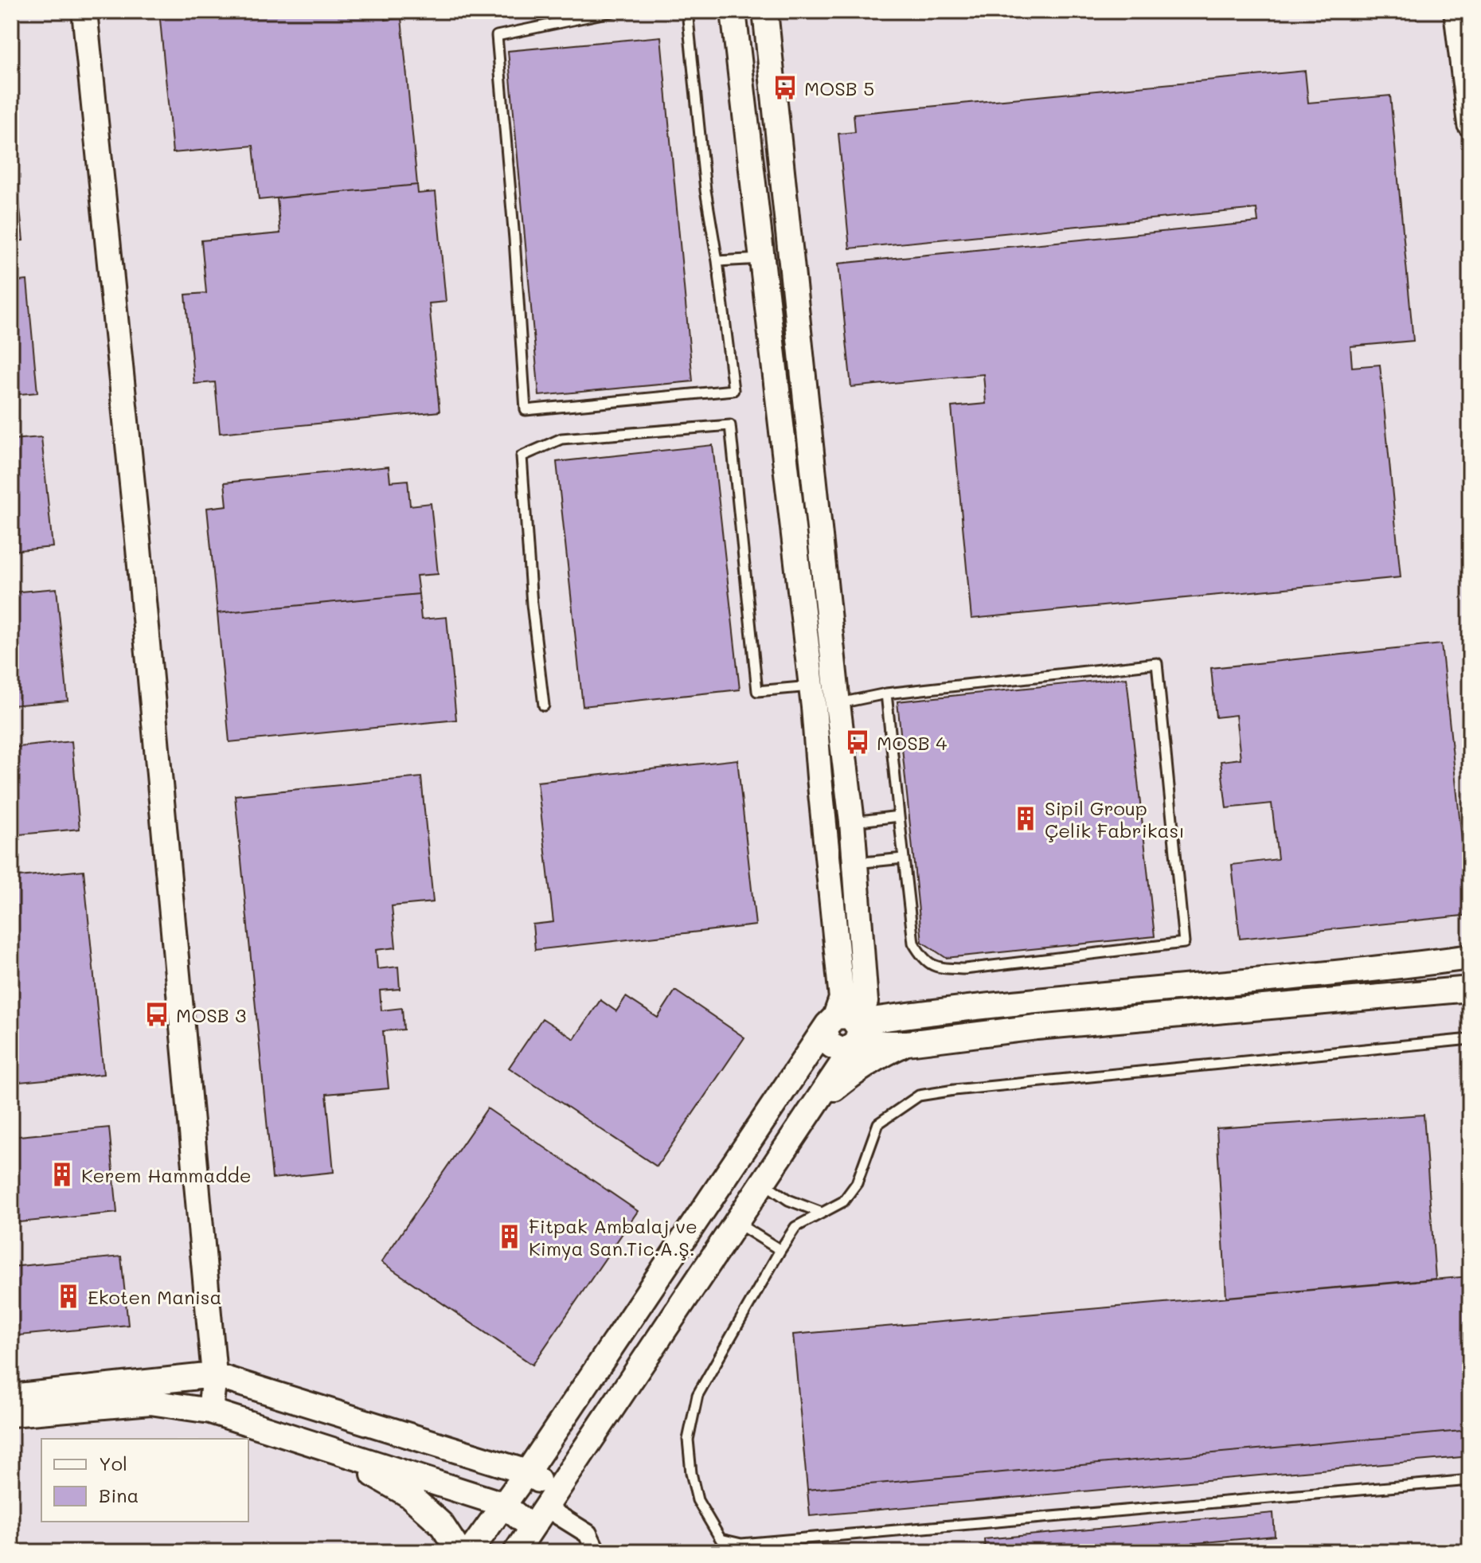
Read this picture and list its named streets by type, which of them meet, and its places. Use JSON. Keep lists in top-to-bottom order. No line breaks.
{"places":{"bus stop":["MOSB 5","MOSB 4","MOSB 3"],"building":["Sipil Group Çelik Fabrikası","Kerem Hammadde","Fitpak Ambalaj ve Kimya San.Tic.A.Ş.","Ekoten Manisa"]},"legend":["Yol","Bina"]}
